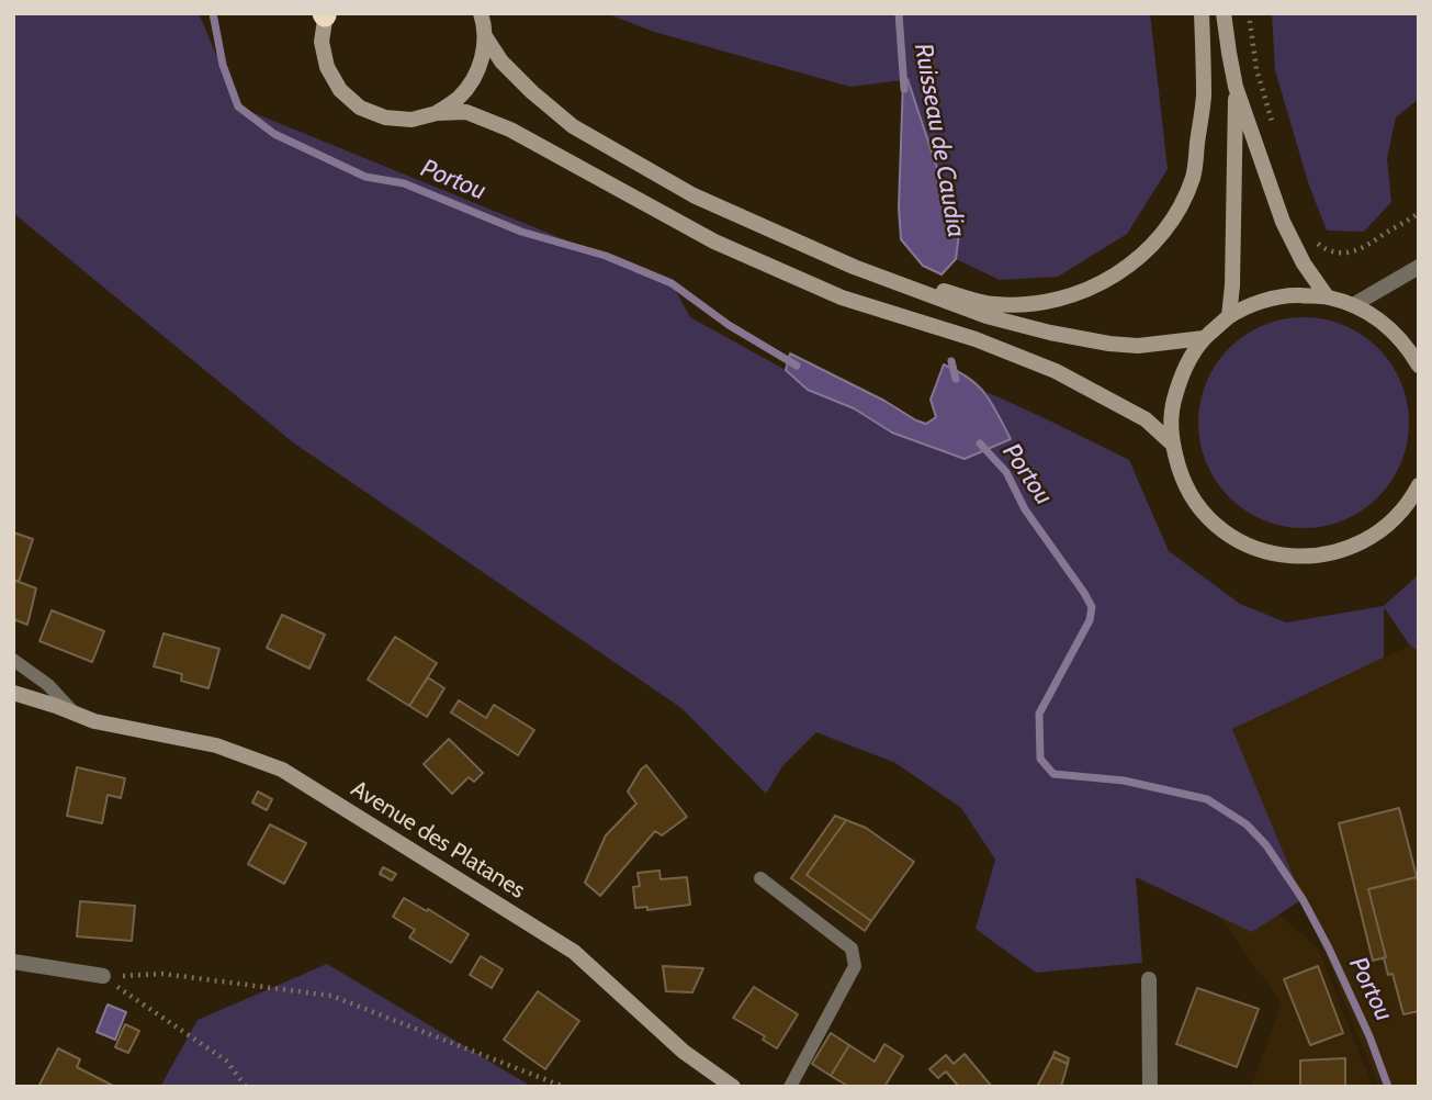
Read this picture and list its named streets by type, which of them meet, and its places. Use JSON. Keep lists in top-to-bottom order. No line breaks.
{"streets":{"main road":["Avenue des Platanes"]},"water":["Ruisseau de Caudia","Portou"]}
